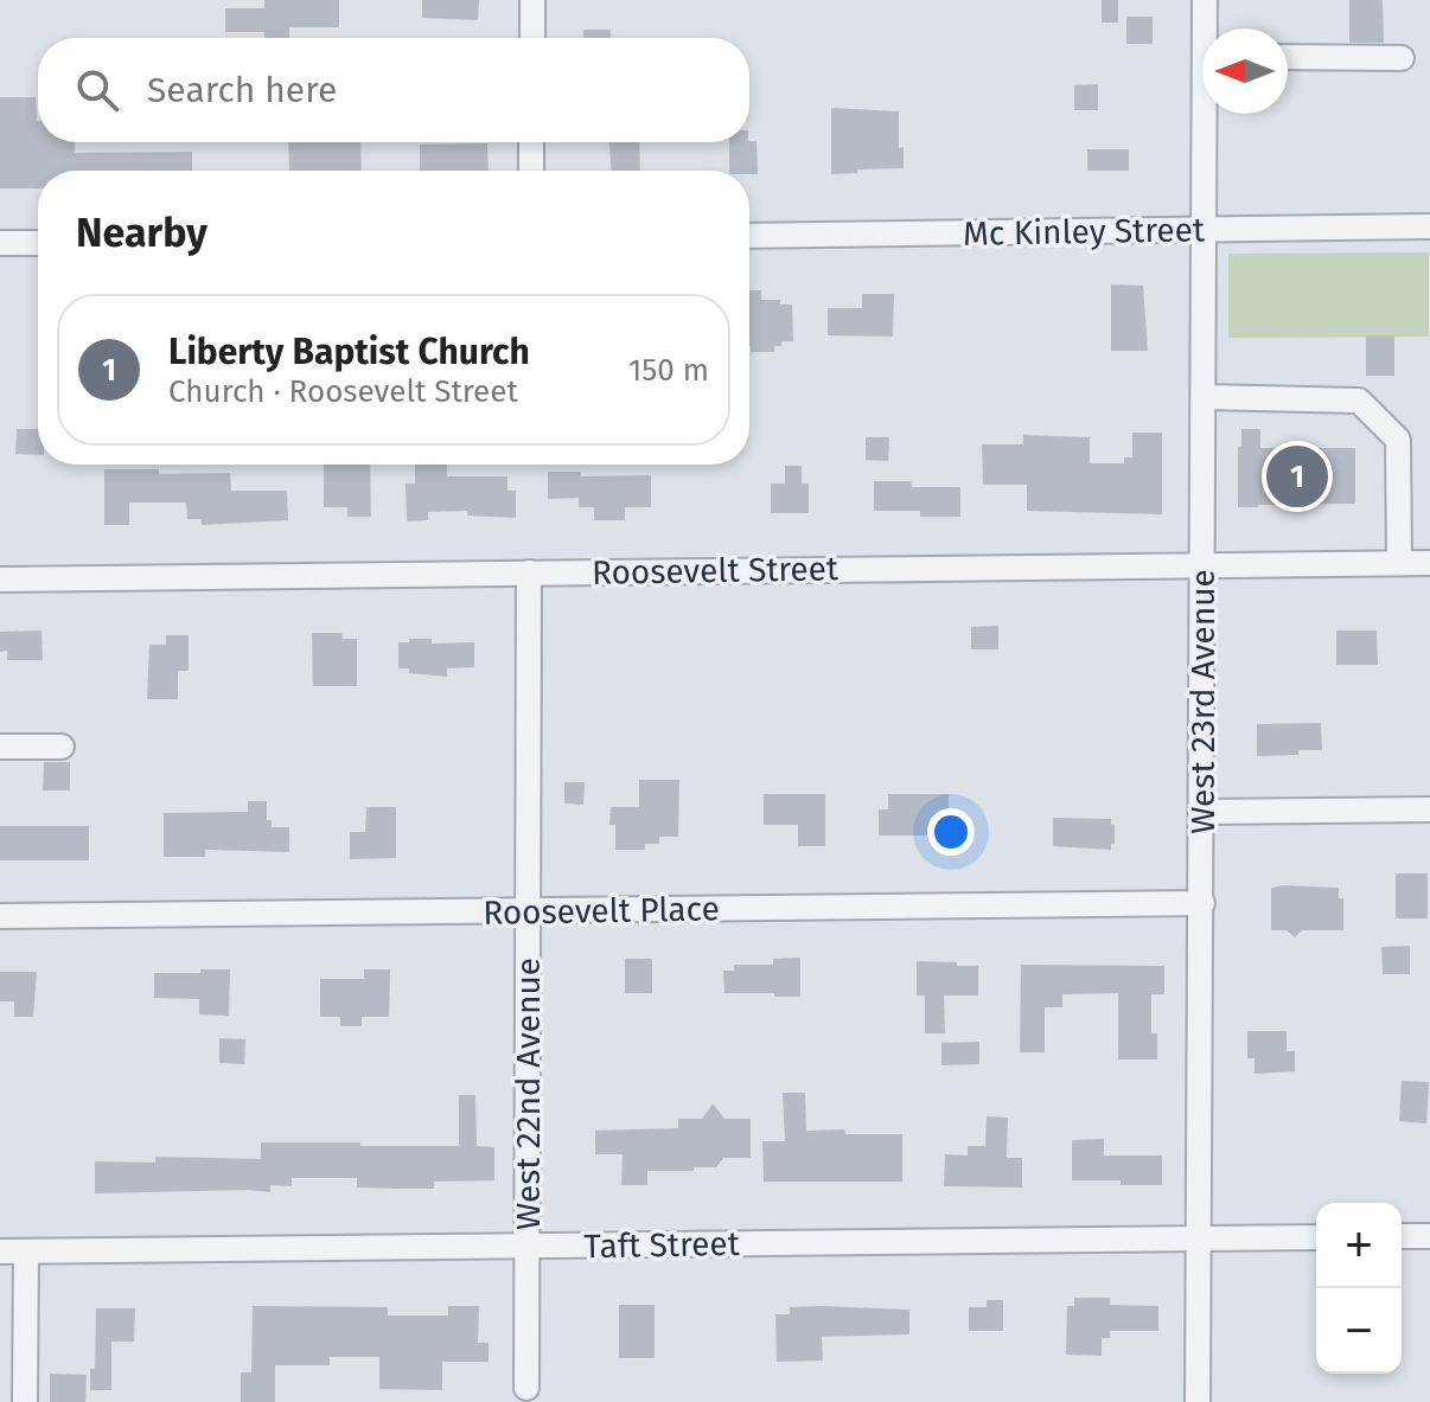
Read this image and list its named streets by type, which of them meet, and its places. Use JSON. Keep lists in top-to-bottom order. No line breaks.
{"streets":{"street":["Mc Kinley Street","Roosevelt Street","West 23rd Avenue","Roosevelt Place","West 22nd Avenue","Taft Street"]},"crossings":[["Mc Kinley Street","West 23rd Avenue"],["Roosevelt Street","West 23rd Avenue"],["Roosevelt Street","West 22nd Avenue"],["West 23rd Avenue","Roosevelt Place"],["West 23rd Avenue","Taft Street"],["Roosevelt Place","West 22nd Avenue"],["West 22nd Avenue","Taft Street"]],"north":"left","page":{"search":"Search here","heading":"Nearby","list":[{"mark":"1","name":"Liberty Baptist Church","note":"Church · Roosevelt Street","value":"150 m"}],"pins":"1","map_buttons":["+","−"]}}
